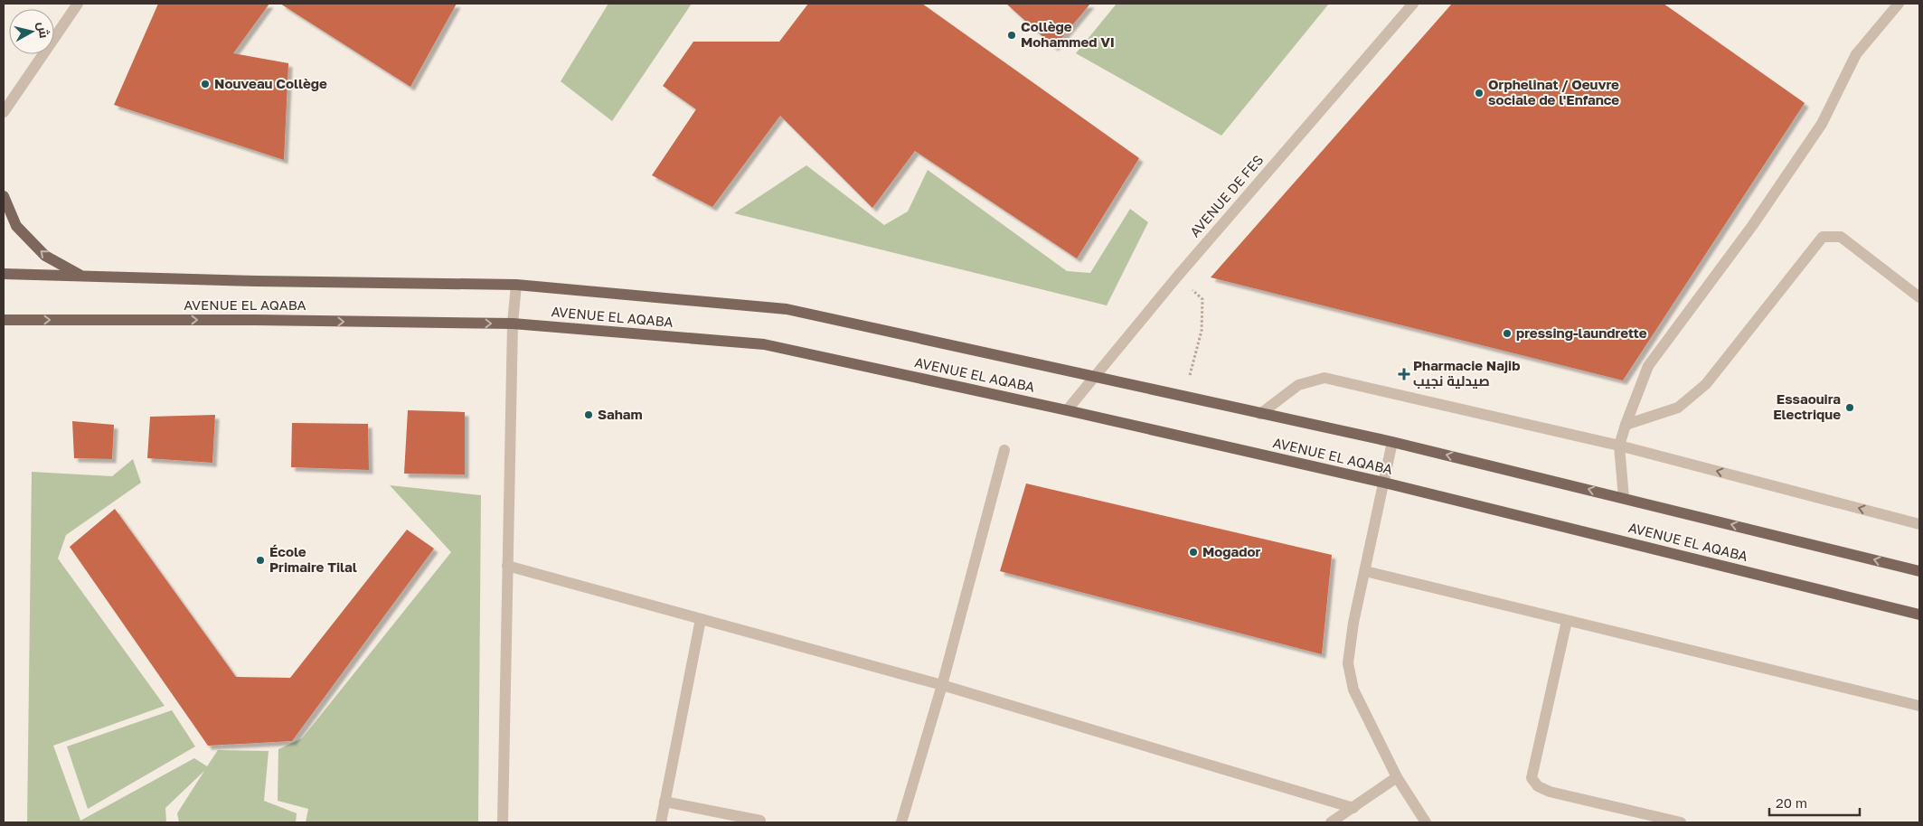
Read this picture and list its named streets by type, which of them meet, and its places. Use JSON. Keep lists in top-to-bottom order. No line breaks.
{"streets":{"main road":["AVENUE EL AQABA"],"street":["AVENUE DE FES"]},"crossings":[["AVENUE DE FES","AVENUE EL AQABA"]],"places":{"other":["Collège Mohammed VI","Nouveau Collège","Orphelinat / Oeuvre sociale de l'Enfance","pressing-laundrette","Essaouira Electrique","Saham","Mogador","École Primaire Tilal"],"health":["Pharmacie Najib صيدلية نجيب"]},"scale_bar":"20 m","north":"right"}
